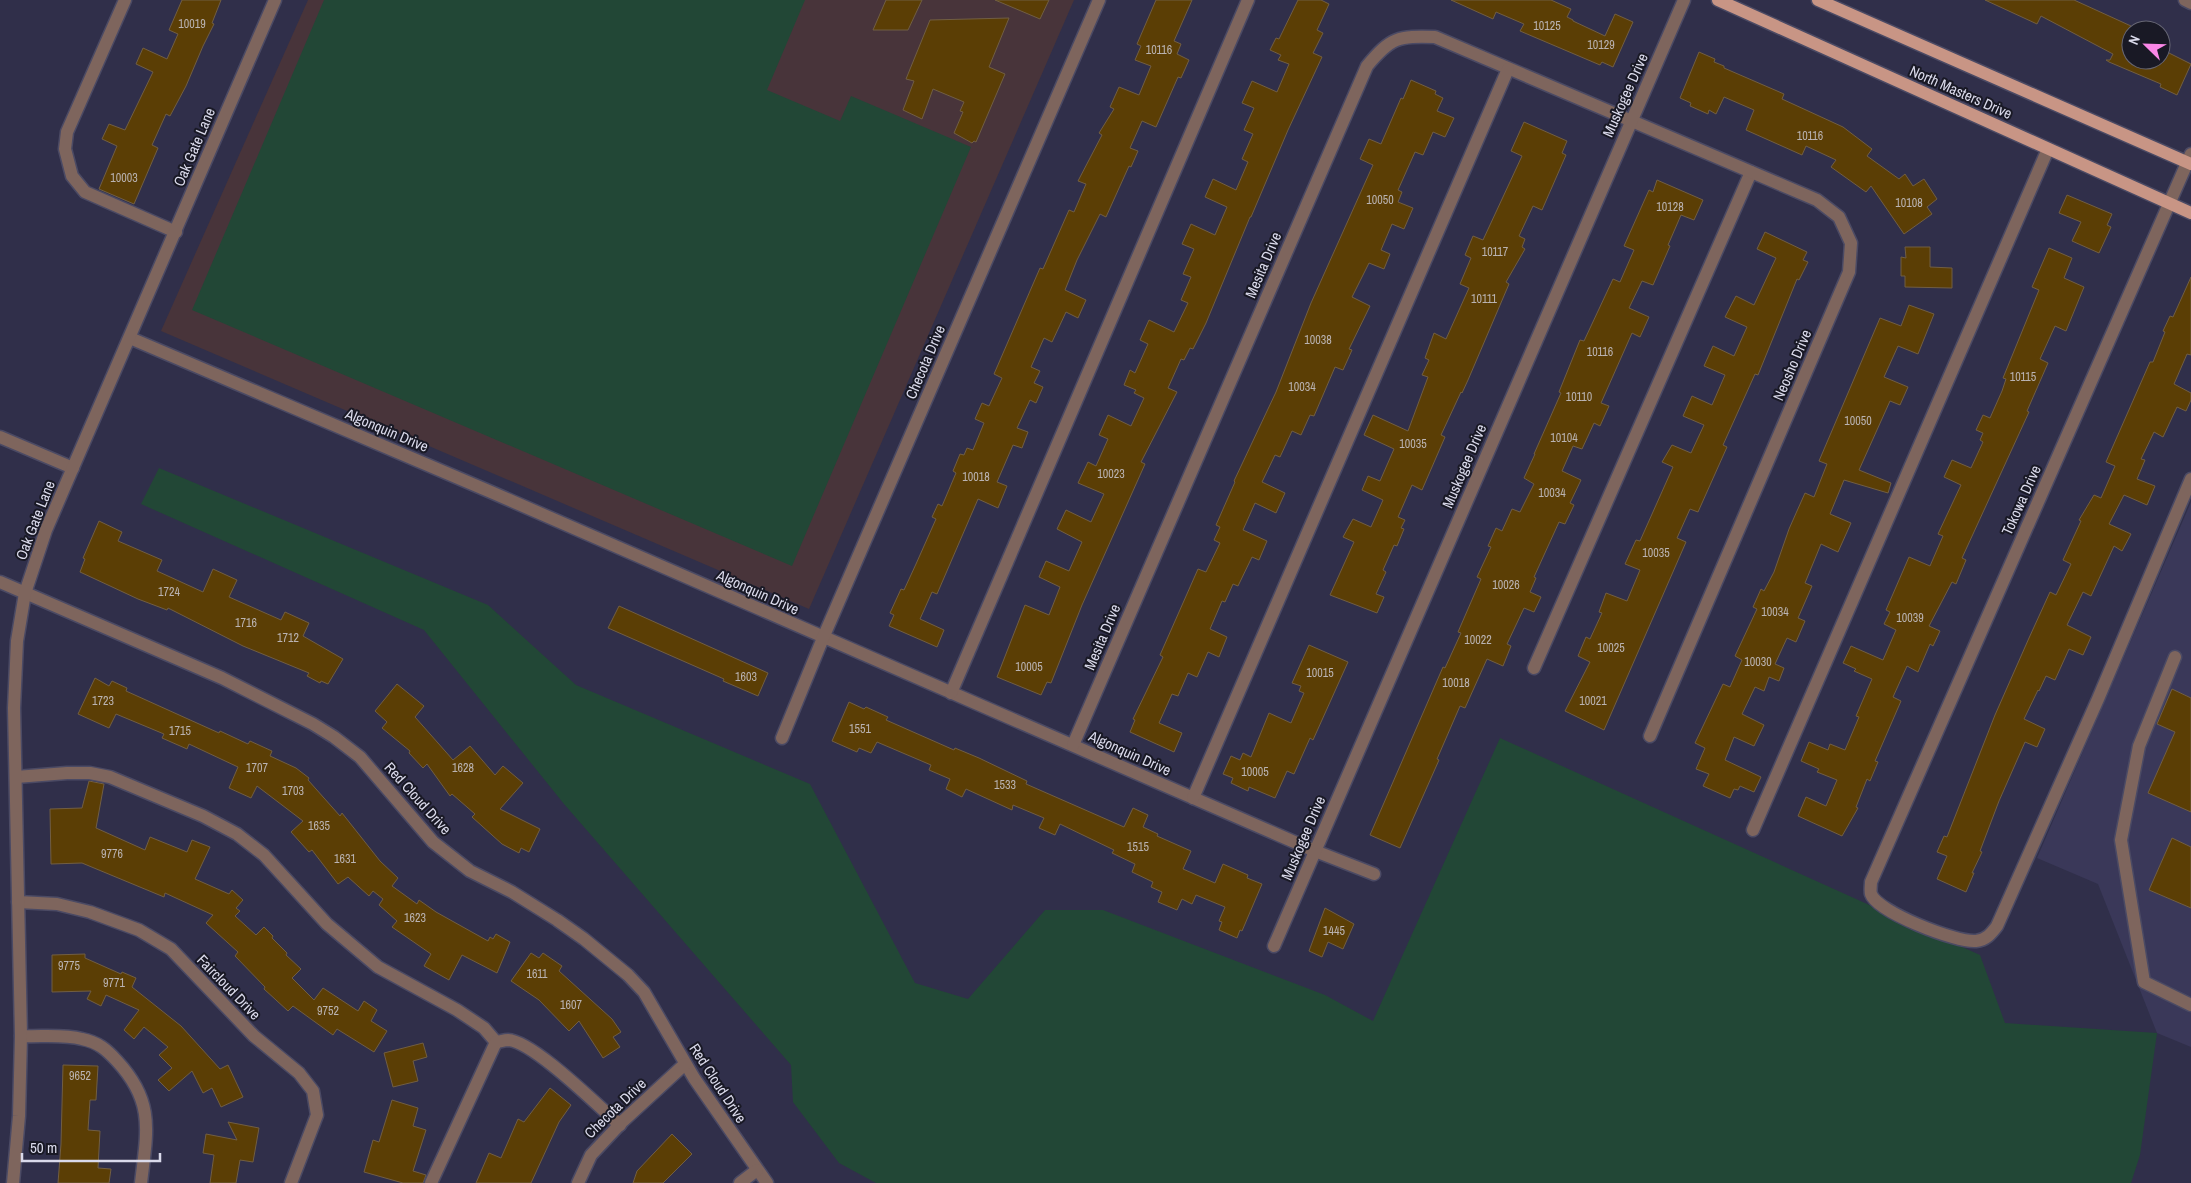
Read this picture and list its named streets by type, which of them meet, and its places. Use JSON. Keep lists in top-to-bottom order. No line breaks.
{"streets":{"main road":["North Masters Drive"],"street":["Muskogee Drive","Oak Gate Lane","Mesita Drive","Checota Drive","Neosho Drive","Algonquin Drive","Tokowa Drive","Red Cloud Drive","Faircloud Drive"]},"crossings":[["North Masters Drive","Tokowa Drive"],["Muskogee Drive","Mesita Drive"],["Muskogee Drive","Neosho Drive"],["Muskogee Drive","Algonquin Drive"],["Oak Gate Lane","Algonquin Drive"],["Oak Gate Lane","Red Cloud Drive"],["Oak Gate Lane","Faircloud Drive"],["Mesita Drive","Neosho Drive"],["Mesita Drive","Algonquin Drive"],["Checota Drive","Algonquin Drive"],["Checota Drive","Red Cloud Drive"]],"house_numbers":["10019","10125","10129","10116","10116","10003","10050","10108","10128","10117","10111","10038","10116","10115","10034","10110","10050","10104","10035","10023","10018","10034","10035","10026","1724","10034","10039","1716","1712","10022","10025","10030","10005","10015","1603","10018","1723","10021","1551","1715","1707","1628","10005","1533","1703","1635","1515","9776","1631","1623","1445","9775","1611","9771","1607","9752","9652"],"scale_bar":"50 m","north":"top left"}
